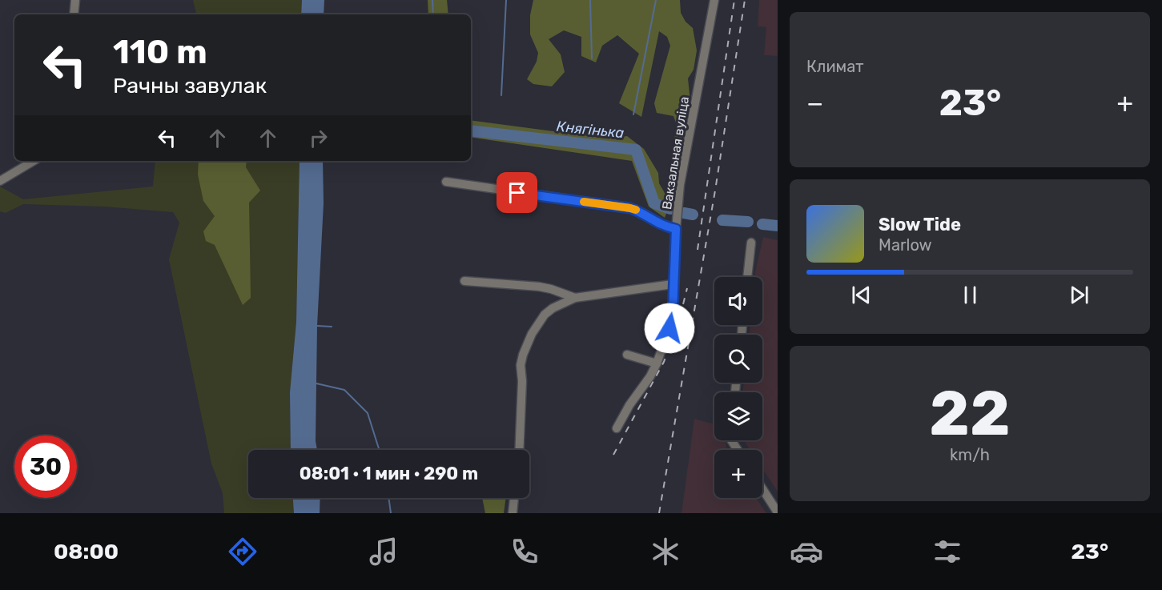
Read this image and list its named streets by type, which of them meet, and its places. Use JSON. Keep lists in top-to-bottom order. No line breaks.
{"streets":{"street":["Вакзальная вуліца"]},"water":["Княгінька"],"page":{"tile":["Климат",["22","km/h"]],"turn":["110 m","Рачны завулак"],"heat":["−","23°","+"],"song":["Slow Tide","Marlow"],"map_buttons":"+","limit":"30","trip":"08:01 · 1 мин · 290 m","tabs":["08:00","23°"]}}
